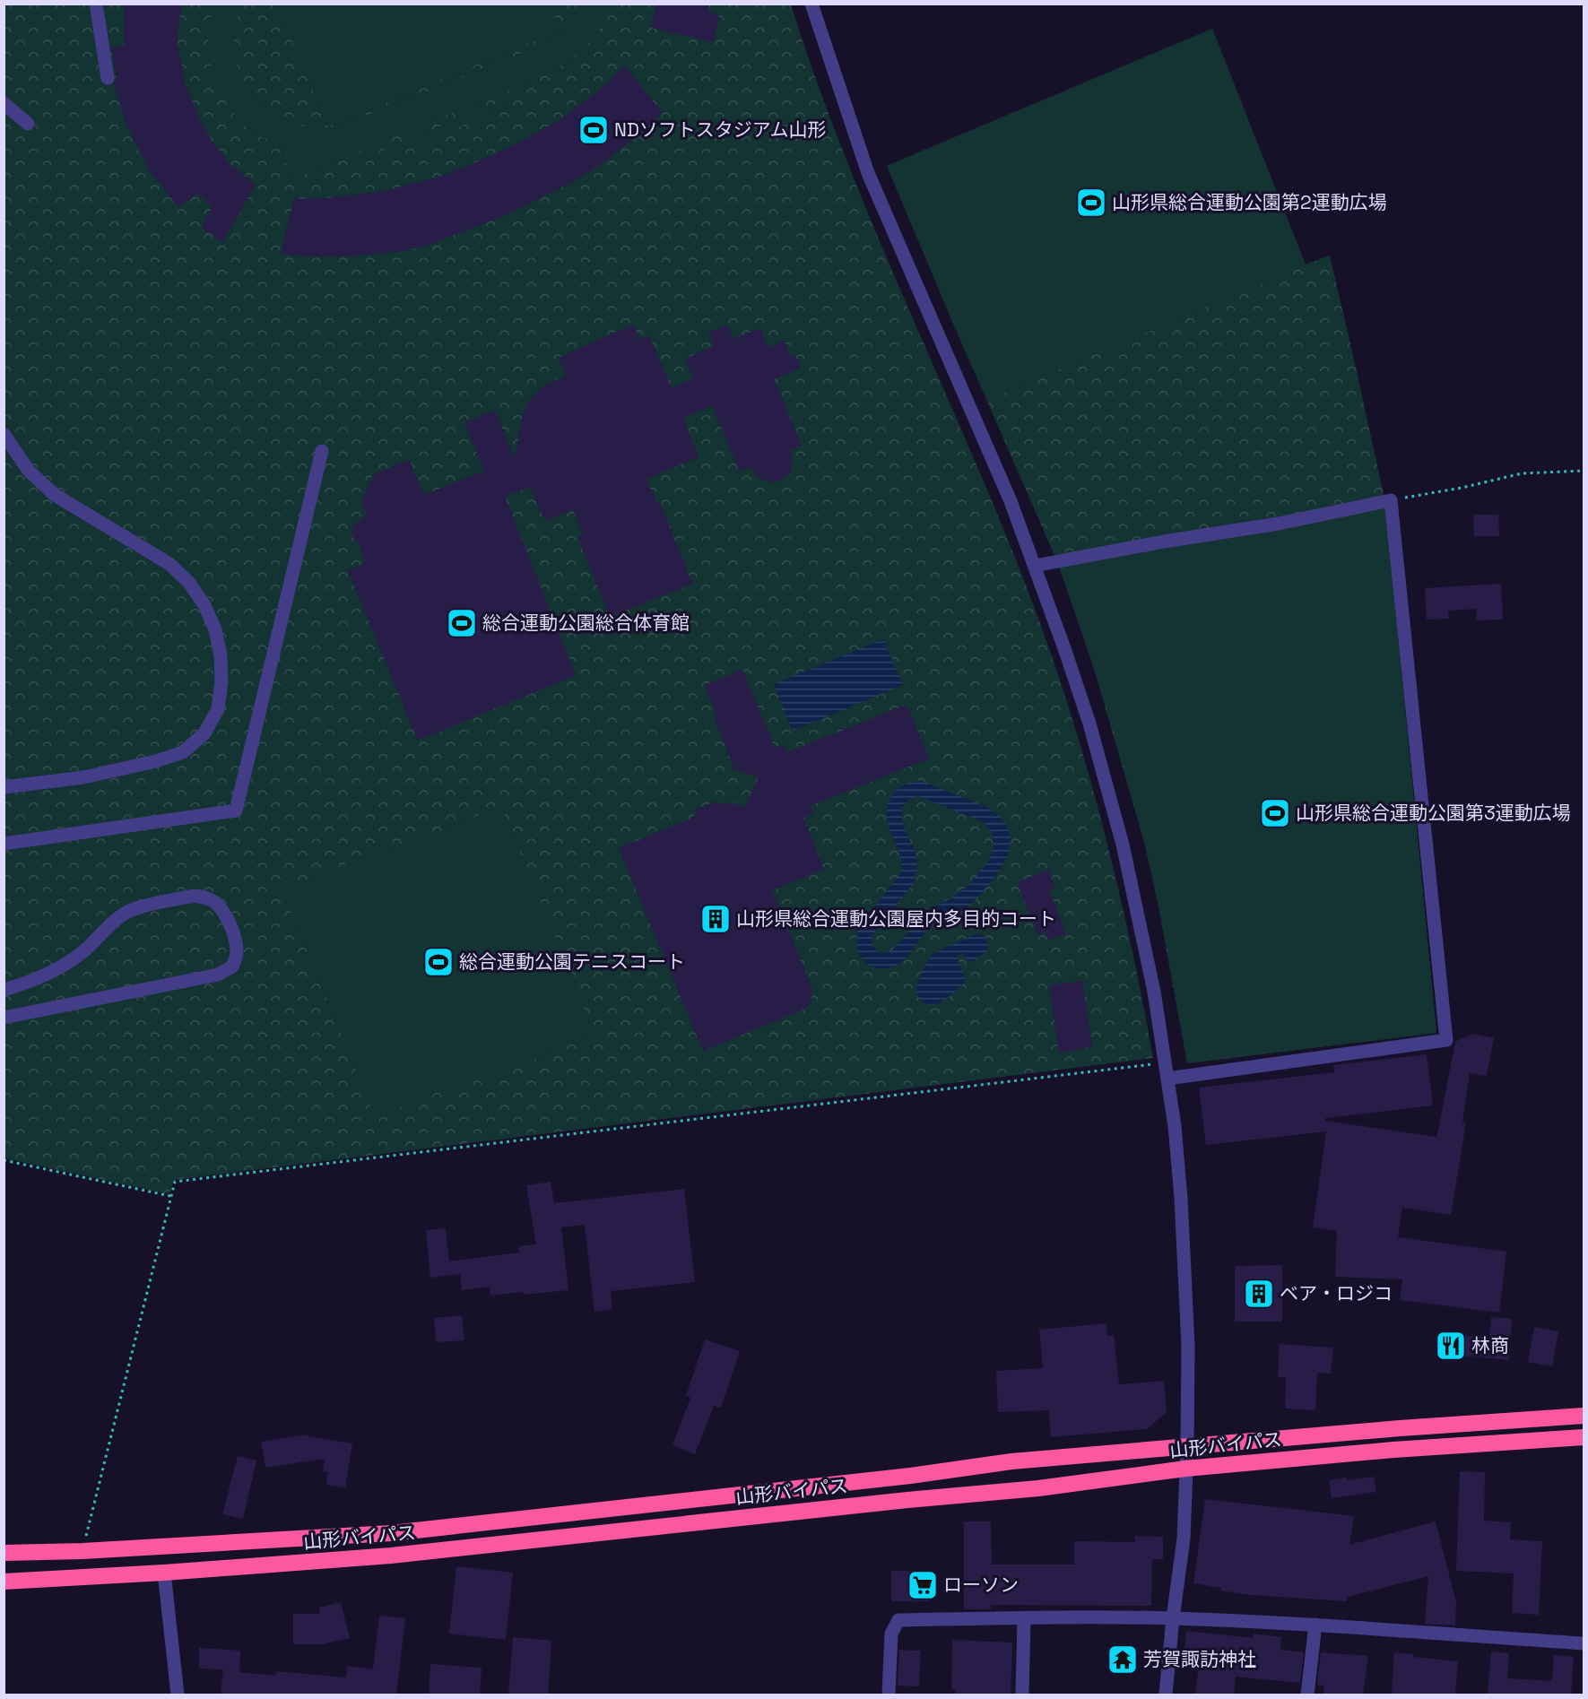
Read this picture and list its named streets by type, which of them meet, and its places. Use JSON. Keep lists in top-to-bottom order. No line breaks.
{"streets":{"highway":["山形バイパス"]},"places":{"sports":["NDソフトスタジアム山形","山形県総合運動公園第2運動広場","総合運動公園総合体育館","山形県総合運動公園第3運動広場","総合運動公園テニスコート"],"building":["山形県総合運動公園屋内多目的コート","ベア・ロジコ"],"restaurant":["林商"],"supermarket":["ローソン"],"temple":["芳賀諏訪神社"]}}
